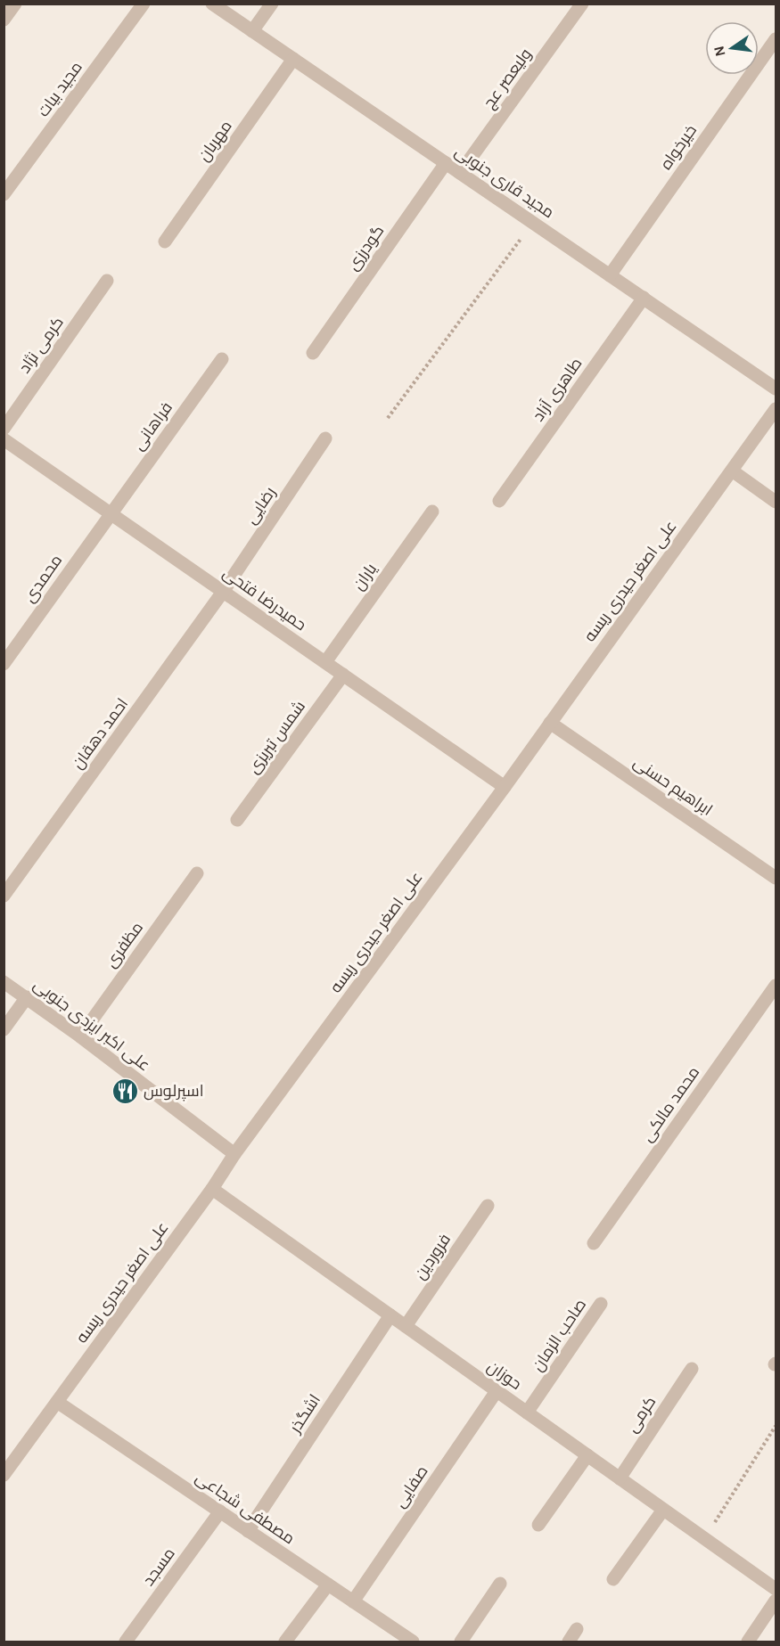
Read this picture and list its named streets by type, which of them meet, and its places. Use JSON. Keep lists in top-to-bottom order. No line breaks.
{"streets":{"street":["ولیعصر عج","مجید بیات","مهربان","خیرخواه","مجید قاری جنوبی","گودرزی","کرمی نژاد","طاهری آزاد","فراهانی","رضایی","یاران","محمدی","علی اصغر حیدری ریسه","حمیدرضا فتحی","احمد دهقان","شمس تبریزی","ابراهیم حسنی","مظفری","علی اکبر ایزدی جنوبی","محمد مالکی","فروردین","صاحب الزمان","حوزان","اشگذر","کرمی","صفایی","مصطفی شجاعی","مسجد"]},"crossings":[["ولیعصر عج","مجید قاری جنوبی"],["مهربان","مجید قاری جنوبی"],["خیرخواه","مجید قاری جنوبی"],["مجید قاری جنوبی","گودرزی"],["مجید قاری جنوبی","طاهری آزاد"],["فراهانی","محمدی"],["فراهانی","حمیدرضا فتحی"],["رضایی","حمیدرضا فتحی"],["رضایی","احمد دهقان"],["یاران","حمیدرضا فتحی"],["محمدی","حمیدرضا فتحی"],["علی اصغر حیدری ریسه","حمیدرضا فتحی"],["علی اصغر حیدری ریسه","ابراهیم حسنی"],["علی اصغر حیدری ریسه","علی اکبر ایزدی جنوبی"],["علی اصغر حیدری ریسه","حوزان"],["علی اصغر حیدری ریسه","مصطفی شجاعی"],["حمیدرضا فتحی","احمد دهقان"],["حمیدرضا فتحی","شمس تبریزی"],["مظفری","علی اکبر ایزدی جنوبی"],["فروردین","حوزان"],["صاحب الزمان","حوزان"],["حوزان","اشگذر"],["حوزان","کرمی"],["حوزان","صفایی"],["اشگذر","مصطفی شجاعی"],["صفایی","مصطفی شجاعی"],["مصطفی شجاعی","مسجد"]],"places":{"restaurant":["اسپرلوس"]},"north":"left"}
